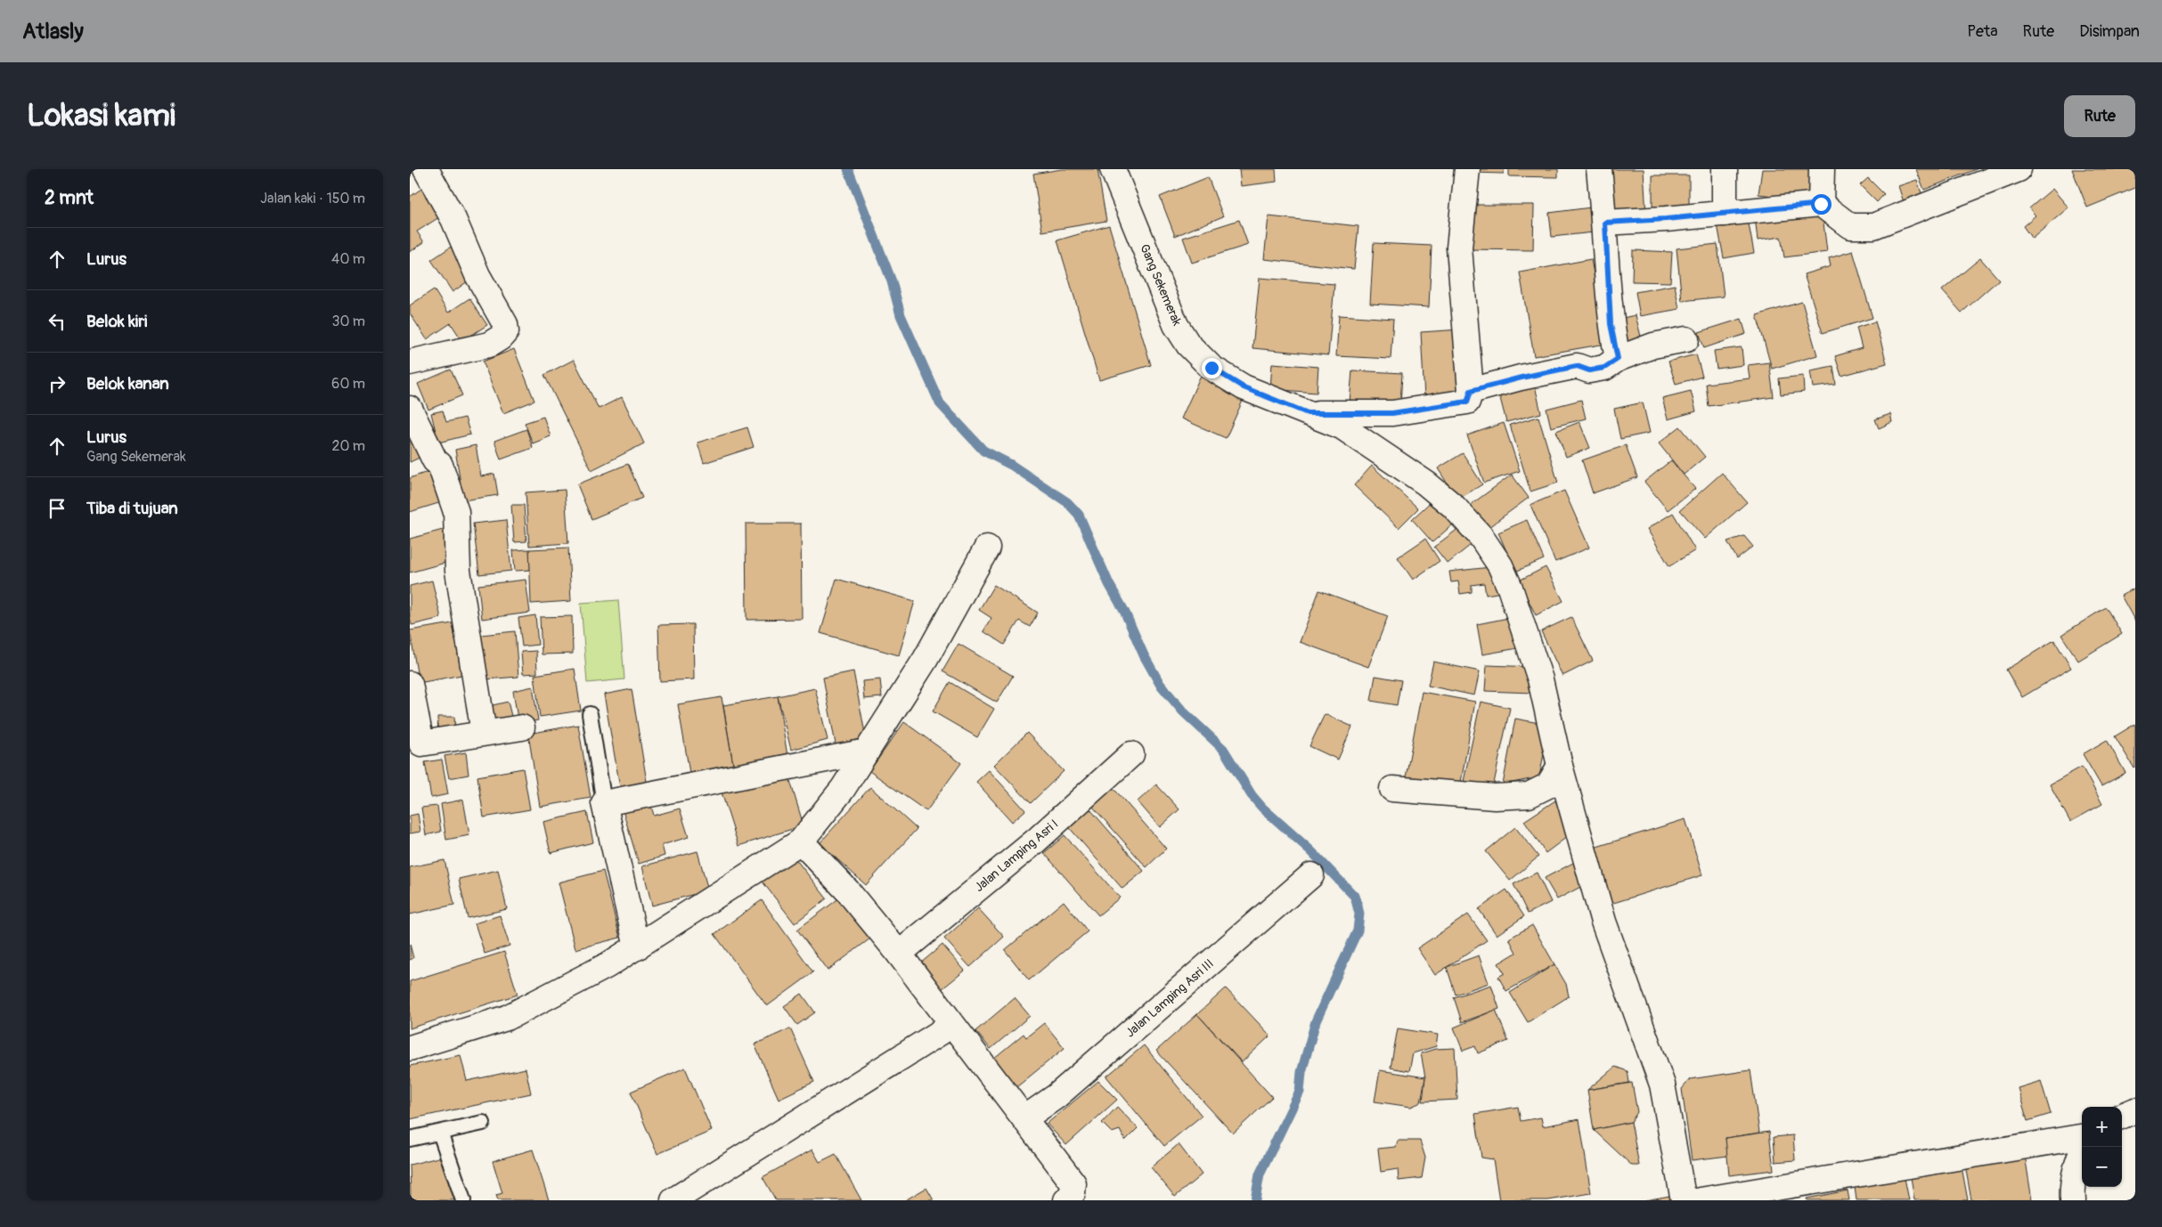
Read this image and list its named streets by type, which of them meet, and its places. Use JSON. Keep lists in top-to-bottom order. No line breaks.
{"streets":{"street":["Gang Sekemerak","Jalan Lamping Asri I","Jalan Lamping Asri III"]},"page":{"header":"Atlasly","nav":["Peta","Rute","Disimpan"],"buttons":"Rute","title":"Lokasi kami","heading":["2 mnt","Jalan kaki · 150 m"],"list":[["Lurus","40 m"],["Belok kiri","30 m"],["Belok kanan","60 m"],["Lurus","Gang Sekemerak","20 m"],"Tiba di tujuan"],"map_buttons":["+","−"]}}
